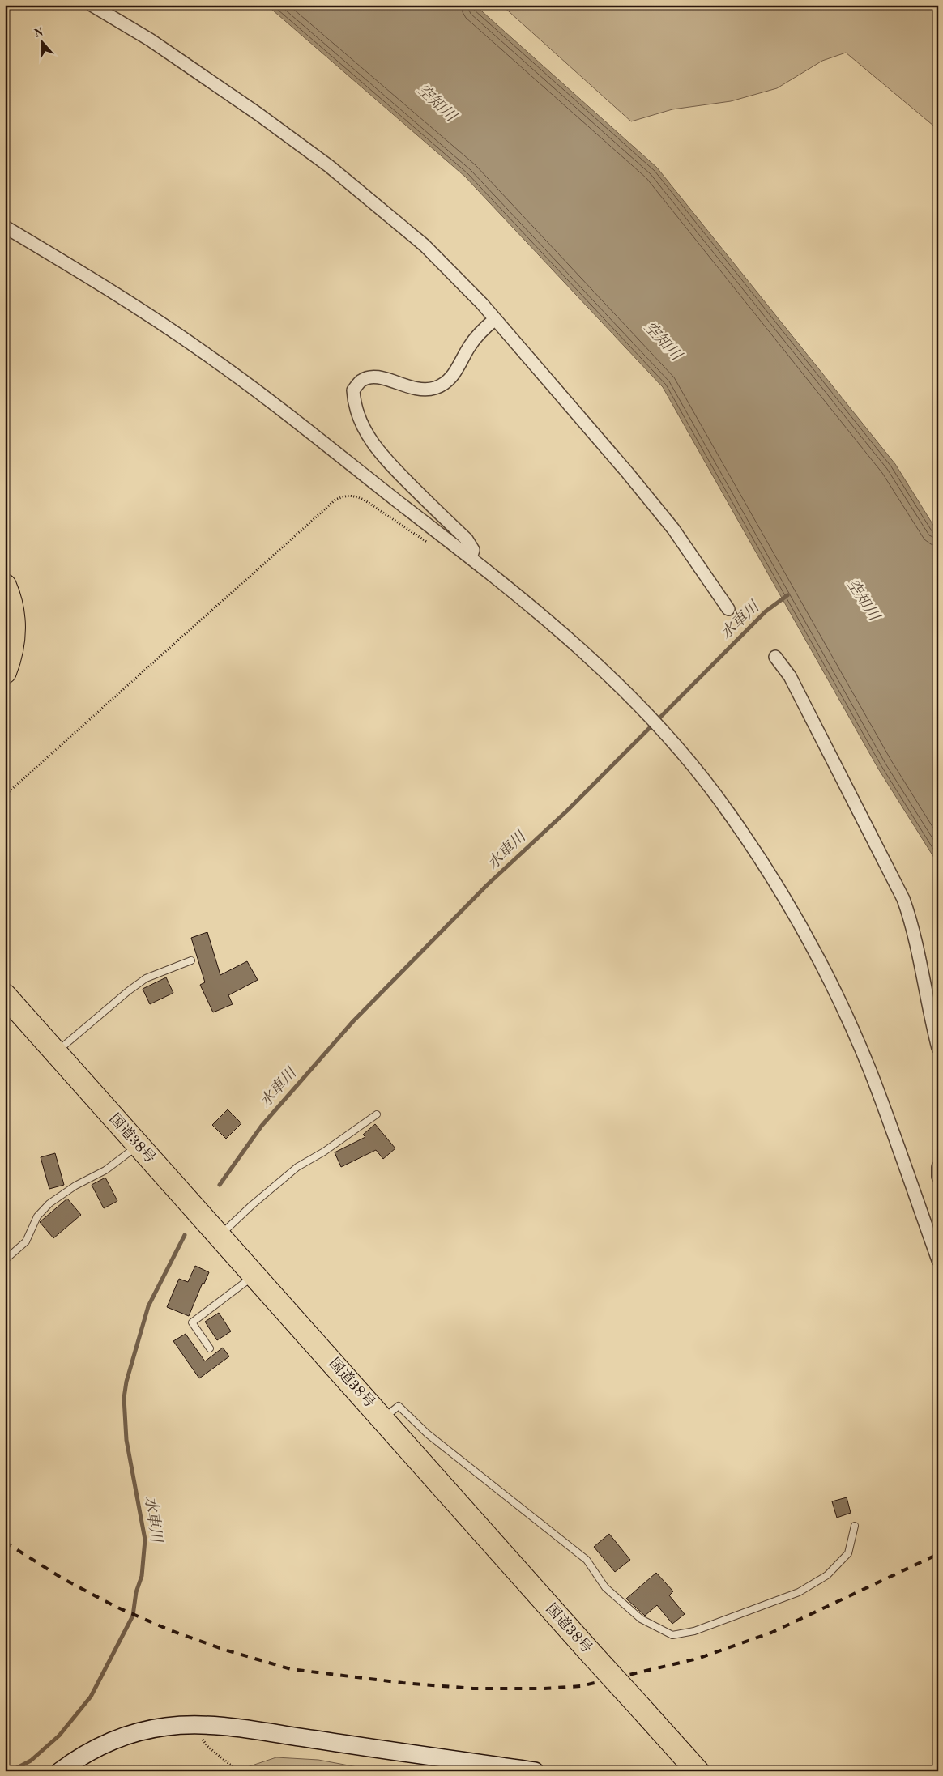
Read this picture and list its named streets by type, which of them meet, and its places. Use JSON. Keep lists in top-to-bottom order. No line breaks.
{"streets":{"highway":["国道38号"]},"water":["空知川","水車川"],"north":"top"}
